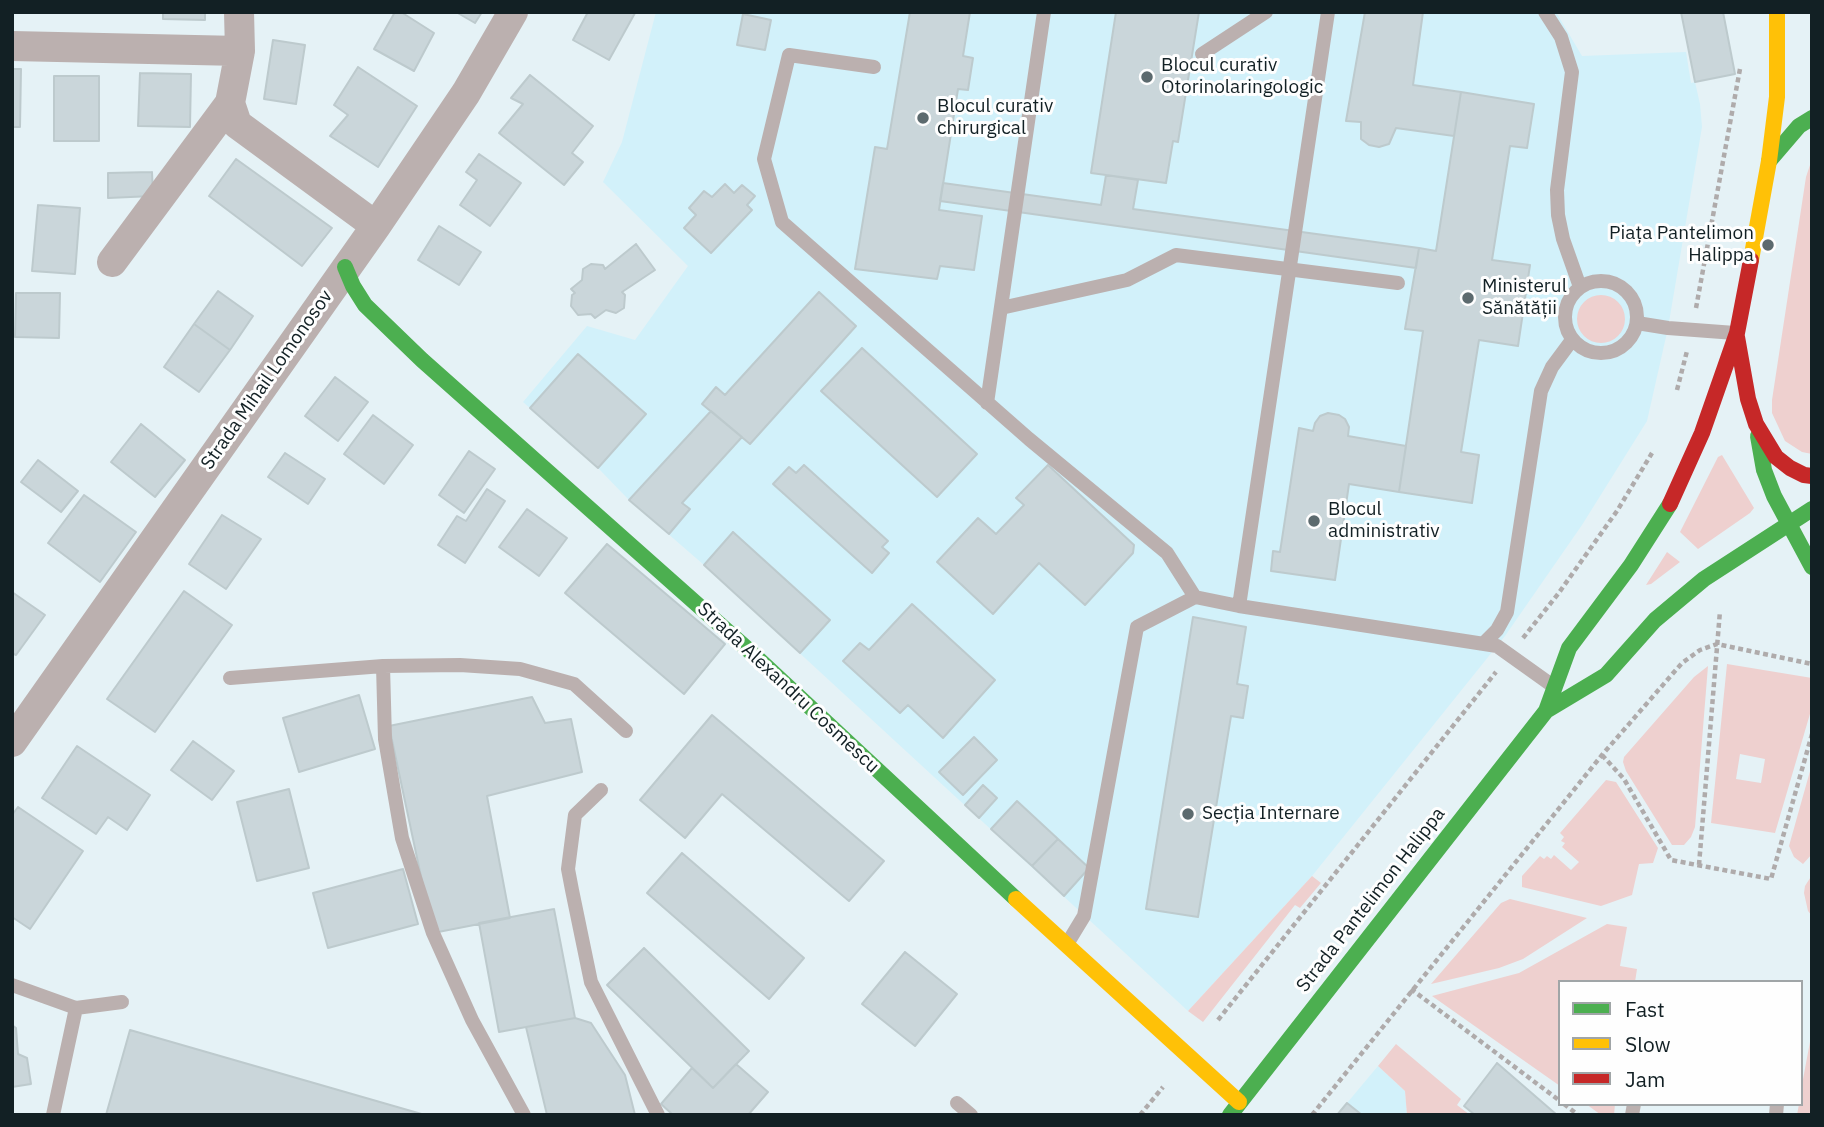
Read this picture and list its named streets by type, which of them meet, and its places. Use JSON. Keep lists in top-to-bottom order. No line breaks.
{"streets":{"main road":["Strada Alexandru Cosmescu","Strada Pantelimon Halippa"],"street":["Strada Mihail Lomonosov"]},"crossings":[["Strada Mihail Lomonosov","Strada Alexandru Cosmescu"],["Strada Alexandru Cosmescu","Strada Pantelimon Halippa"]],"places":["Blocul curativ Otorinolaringologic","Blocul curativ chirurgical","Piața Pantelimon Halippa","Ministerul Sănătății","Blocul administrativ","Secția Internare"],"legend":["Fast","Slow","Jam"]}
